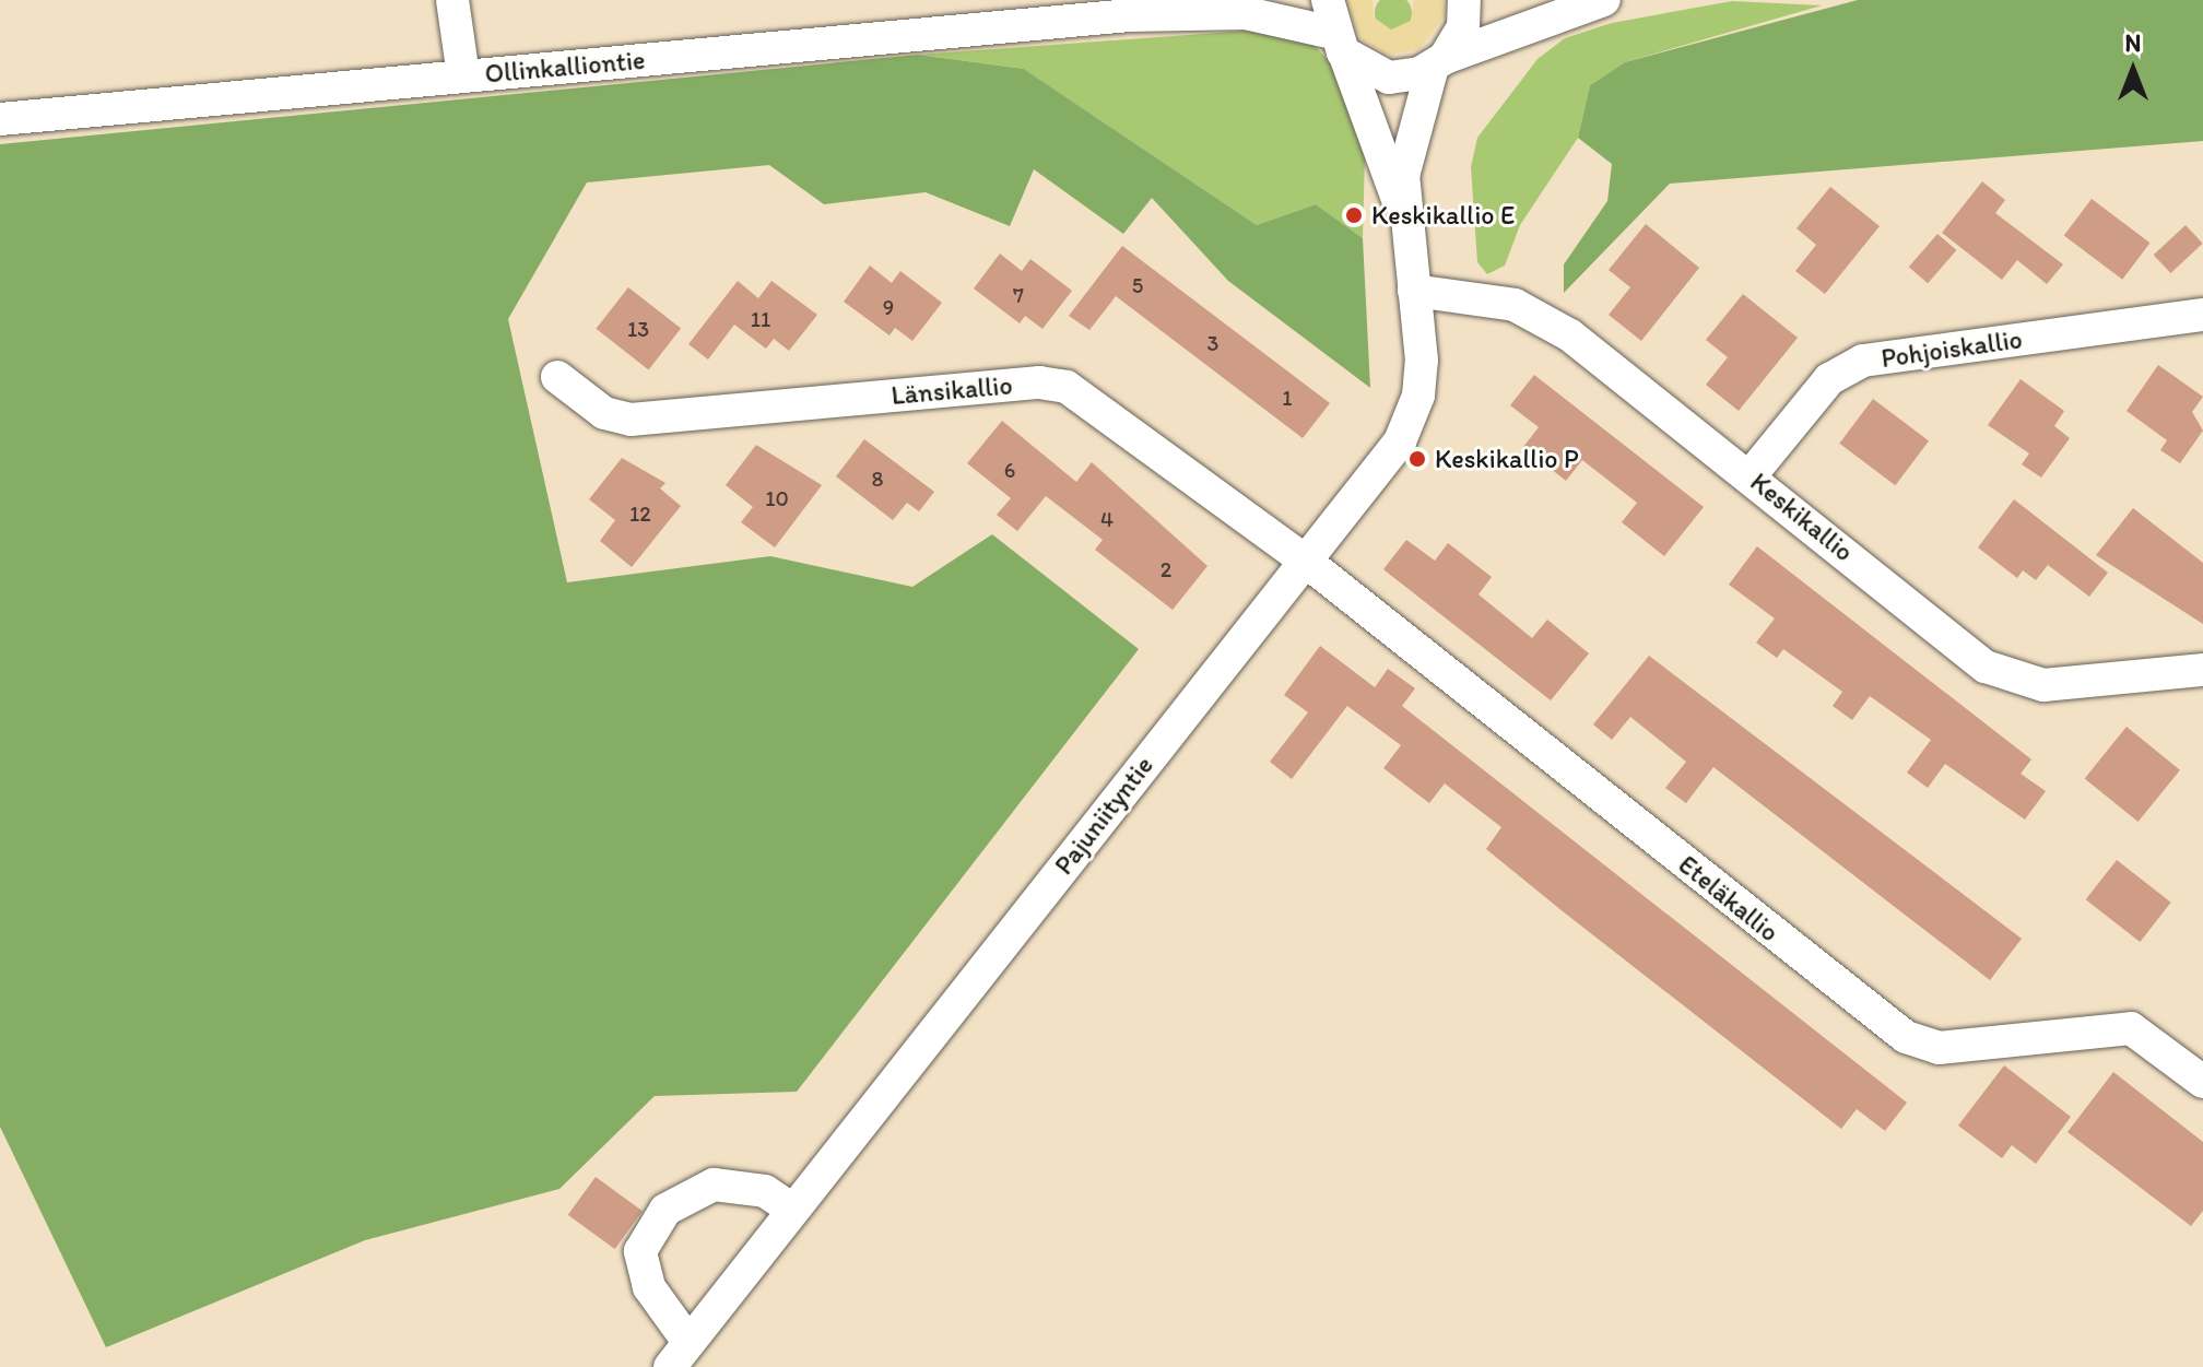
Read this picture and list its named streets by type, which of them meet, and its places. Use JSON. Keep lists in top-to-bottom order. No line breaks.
{"streets":{"street":["Ollinkalliontie","Pohjoiskallio","Länsikallio","Keskikallio","Pajuniityntie","Eteläkallio"]},"crossings":[["Ollinkalliontie","Pajuniityntie"],["Pohjoiskallio","Keskikallio"],["Länsikallio","Pajuniityntie"],["Länsikallio","Eteläkallio"],["Keskikallio","Pajuniityntie"],["Pajuniityntie","Eteläkallio"]],"places":["Keskikallio E","Keskikallio P"],"house_numbers":["5","7","9","11","13","3","1","6","8","10","12","4","2"],"north":"top"}
